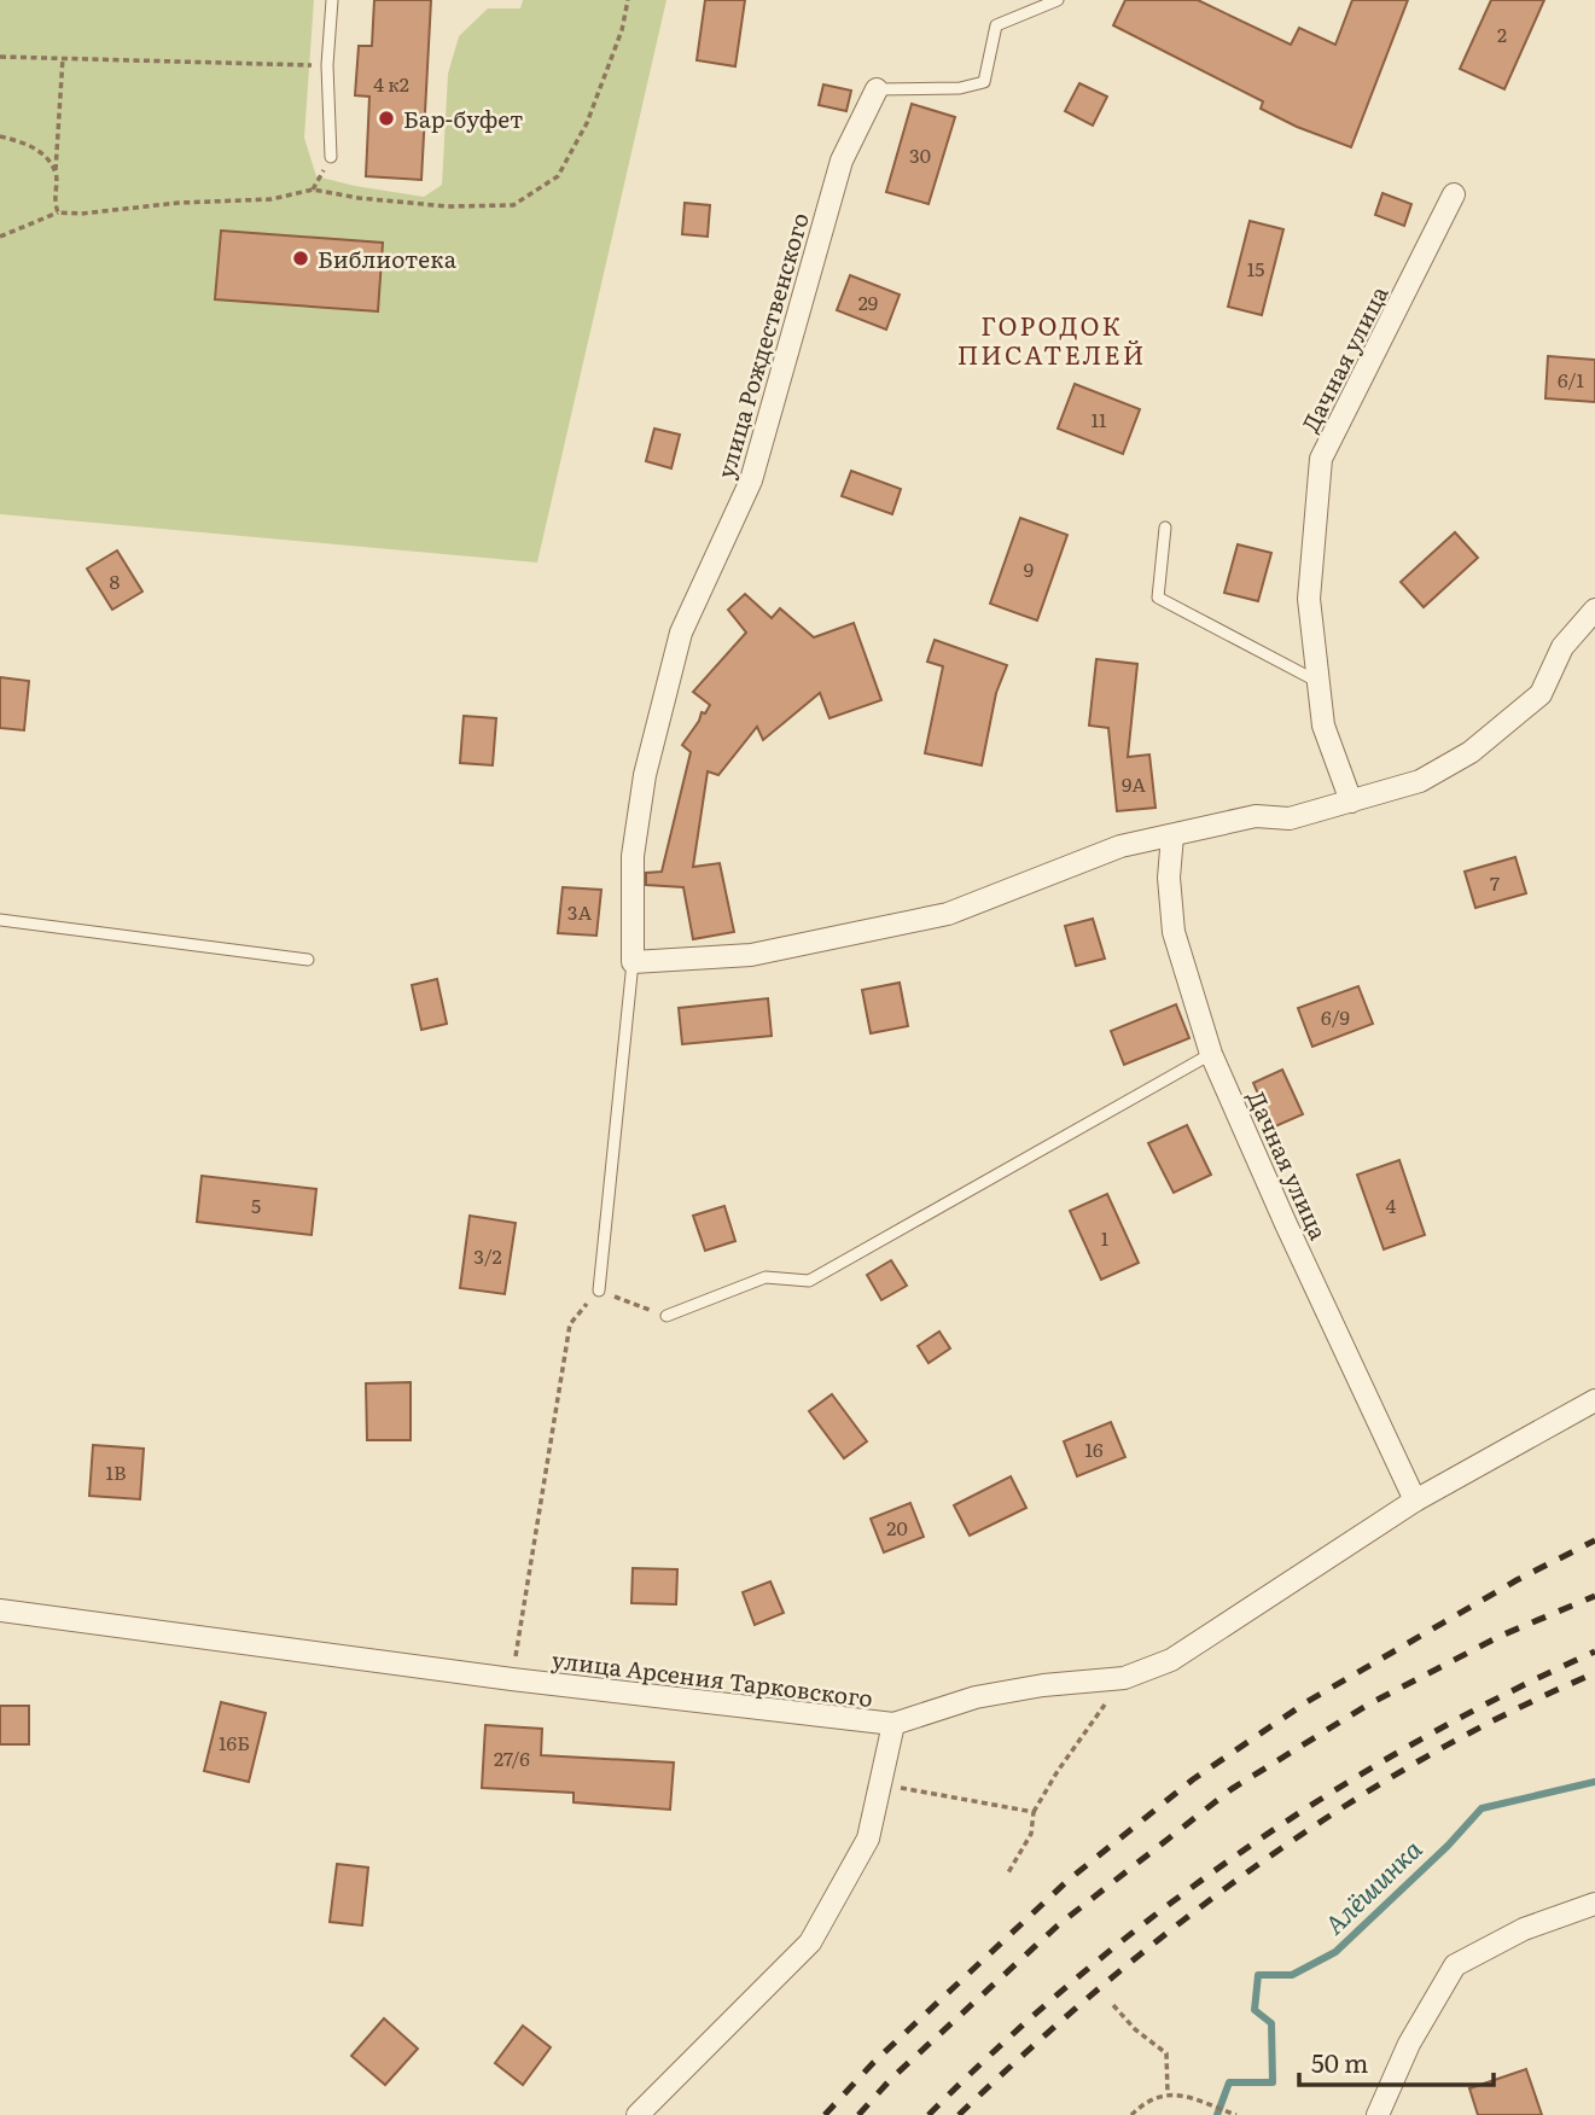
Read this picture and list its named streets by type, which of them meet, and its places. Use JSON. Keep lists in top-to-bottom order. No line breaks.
{"streets":{"street":["улица Рождественского","Дачная улица","улица Арсения Тарковского"]},"crossings":[["Дачная улица","улица Арсения Тарковского"]],"districts":["ГОРОДОК ПИСАТЕЛЕЙ"],"water":["Алёшинка"],"places":["Бар-буфет","Библиотека"],"house_numbers":["2","4 к2","30","15","29","6/1","11","9","8","9А","7","3А","6/9","5","4","1","3/2","16","1В","20","16Б","27/6"],"scale_bar":"50 m"}
